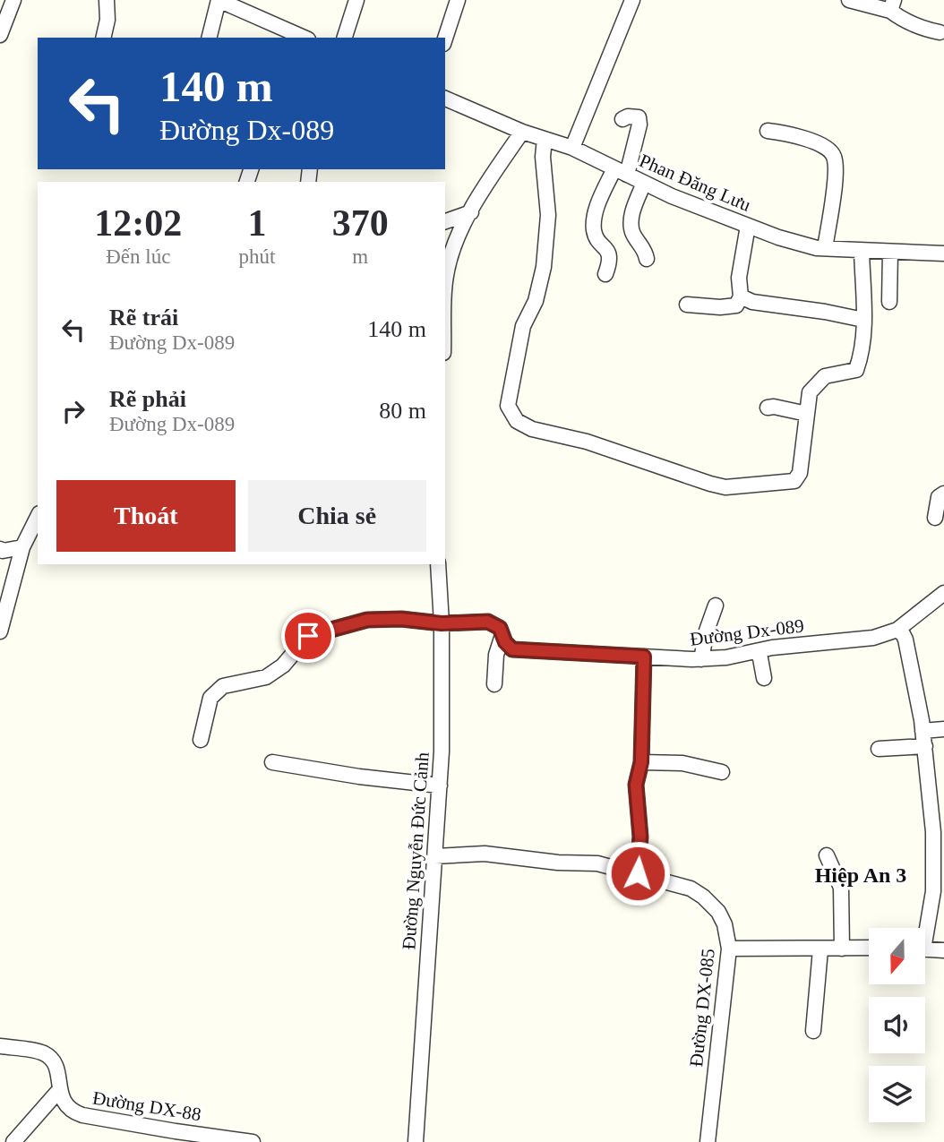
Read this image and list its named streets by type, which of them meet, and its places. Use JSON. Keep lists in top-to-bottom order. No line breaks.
{"streets":{"street":["Phan Đăng Lưu","Đường Dx-089","Đường Nguyễn Đức Cảnh","Đường DX-085","Đường DX-88"]},"crossings":[["Đường Dx-089","Đường Nguyễn Đức Cảnh"],["Đường Nguyễn Đức Cảnh","Đường DX-085"]],"districts":["Hiệp An 3"],"north":"bottom","page":{"turn":["140 m","Đường Dx-089"],"eta":["12:02","Đến lúc","1","phút","370","m"],"list":[{"name":"Rẽ trái","note":"Đường Dx-089","value":"140 m"},{"name":"Rẽ phải","note":"Đường Dx-089","value":"80 m"}],"buttons":["Thoát","Chia sẻ"]}}
